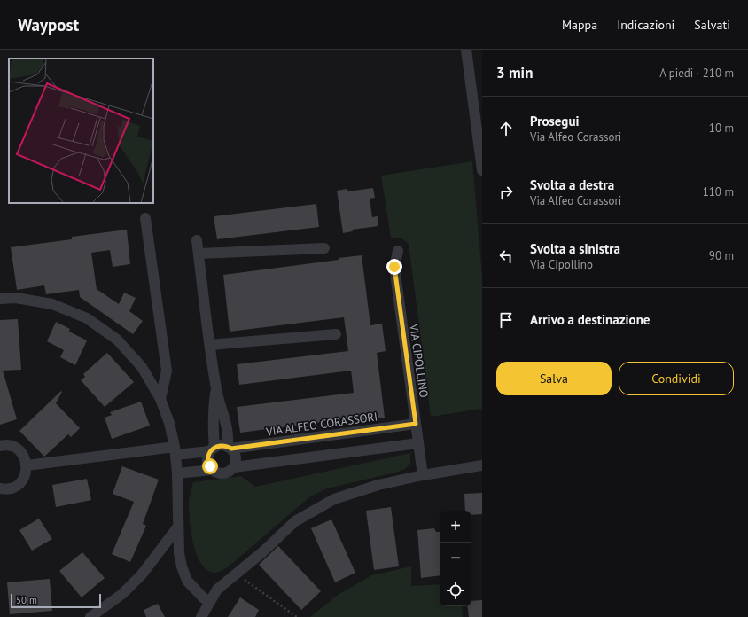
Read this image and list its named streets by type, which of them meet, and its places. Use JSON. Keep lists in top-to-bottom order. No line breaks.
{"streets":{"street":["VIA CIPOLLINO","VIA ALFEO CORASSORI"]},"crossings":[["VIA CIPOLLINO","VIA ALFEO CORASSORI"]],"scale_bar":"50 m","page":{"header":"Waypost","nav":["Mappa","Indicazioni","Salvati"],"heading":["3 min","A piedi · 210 m"],"list":[["Prosegui","Via Alfeo Corassori","10 m"],["Svolta a destra","Via Alfeo Corassori","110 m"],["Svolta a sinistra","Via Cipollino","90 m"],"Arrivo a destinazione"],"buttons":["Salva","Condividi"],"map_buttons":["+","−"],"scale":"50 m"}}
